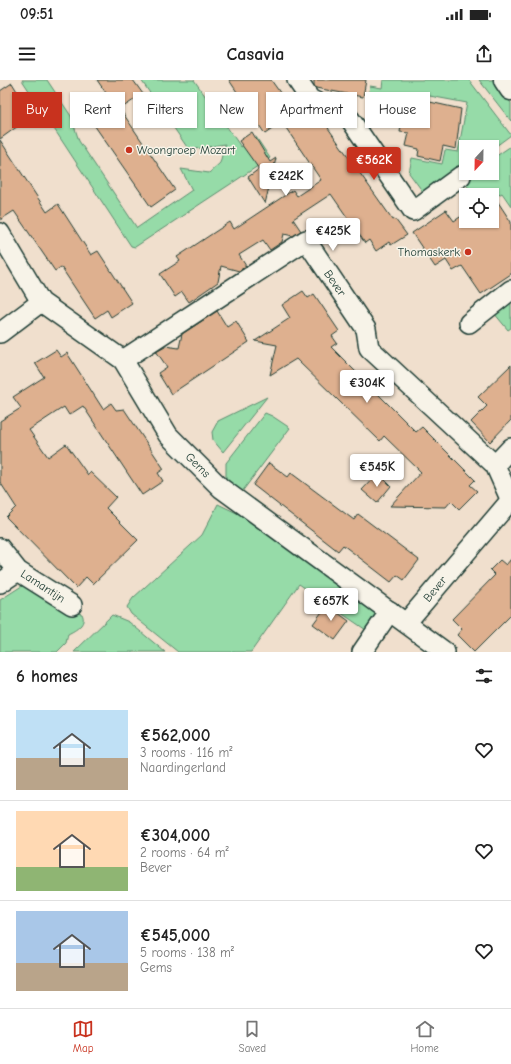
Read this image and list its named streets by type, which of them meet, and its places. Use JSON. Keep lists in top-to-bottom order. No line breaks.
{"streets":{"street":["Bever","Gems","Lamantijn"]},"crossings":[["Bever","Gems"]],"places":["Woongroep Mozart","Thomaskerk"],"north":"bottom","page":{"status":"09:51","header":"Casavia","chip":["Buy","Rent","Filters","New","Apartment","House"],"price":["€562K","€242K","€425K","€304K","€545K","€657K"],"heading":"6 homes","list":[{"name":"€562,000","note":"3 rooms · 116 m² · Naardingerland"},{"name":"€304,000","note":"2 rooms · 64 m² · Bever"},{"name":"€545,000","note":"5 rooms · 138 m² · Gems"}],"tabs":["Map","Saved","Home"]}}
